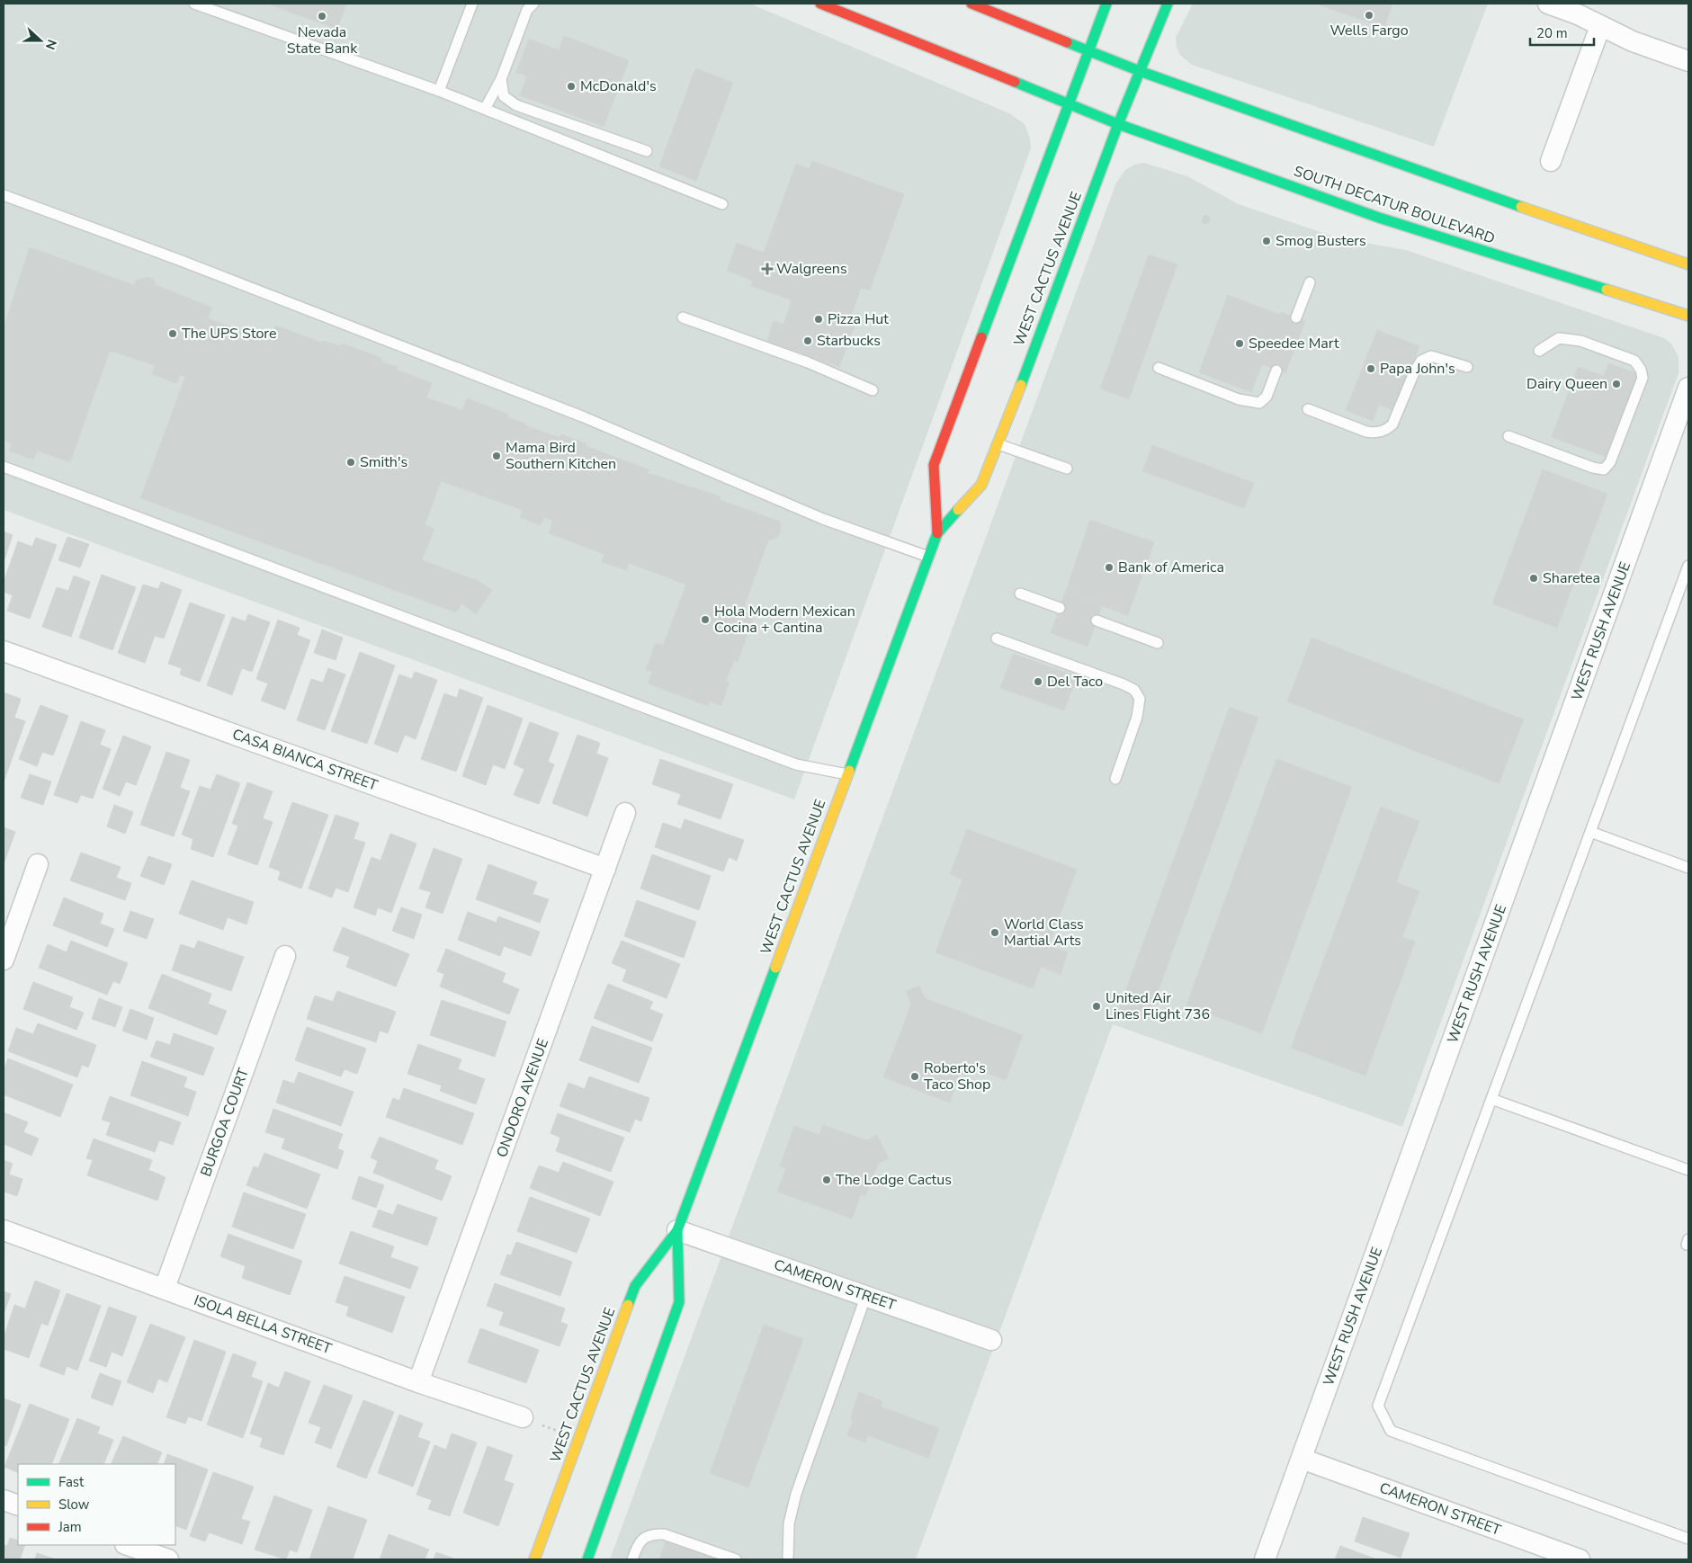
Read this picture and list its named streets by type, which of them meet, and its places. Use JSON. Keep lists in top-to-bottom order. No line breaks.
{"streets":{"main road":["SOUTH DECATUR BOULEVARD","WEST CACTUS AVENUE"],"street":["WEST RUSH AVENUE","CASA BIANCA STREET","ONDORO AVENUE","BURGOA COURT","CAMERON STREET","ISOLA BELLA STREET"]},"crossings":[["SOUTH DECATUR BOULEVARD","WEST CACTUS AVENUE"],["WEST CACTUS AVENUE","CAMERON STREET"],["WEST RUSH AVENUE","CAMERON STREET"],["CASA BIANCA STREET","ONDORO AVENUE"],["ONDORO AVENUE","ISOLA BELLA STREET"],["BURGOA COURT","ISOLA BELLA STREET"]],"places":{"other":["Wells Fargo","Nevada State Bank","McDonald's","Smog Busters","Pizza Hut","The UPS Store","Starbucks","Speedee Mart","Papa John's","Dairy Queen","Mama Bird Southern Kitchen","Smith's","Bank of America","Sharetea","Hola Modern Mexican Cocina + Cantina","Del Taco","World Class Martial Arts","United Air Lines Flight 736","Roberto's Taco Shop","The Lodge Cactus"],"health":["Walgreens"]},"legend":["Fast","Slow","Jam"],"scale_bar":"20 m","north":"right"}
